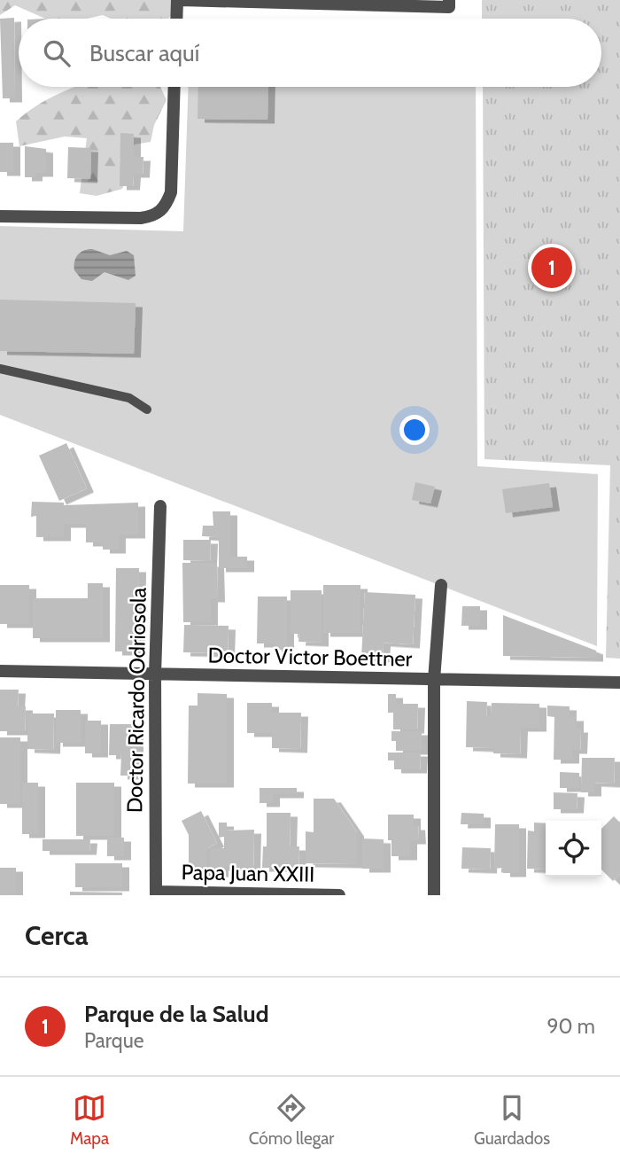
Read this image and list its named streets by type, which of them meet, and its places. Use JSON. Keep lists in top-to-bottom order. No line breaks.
{"streets":{"street":["Doctor Victor Boettner","Doctor Ricardo Odriosola","Papa Juan XXIII"]},"crossings":[["Doctor Victor Boettner","Doctor Ricardo Odriosola"],["Doctor Ricardo Odriosola","Papa Juan XXIII"]],"page":{"search":"Buscar aquí","pins":"1","heading":"Cerca","list":[{"mark":"1","name":"Parque de la Salud","note":"Parque","value":"90 m"}],"nav":["Mapa","Cómo llegar","Guardados"]}}
